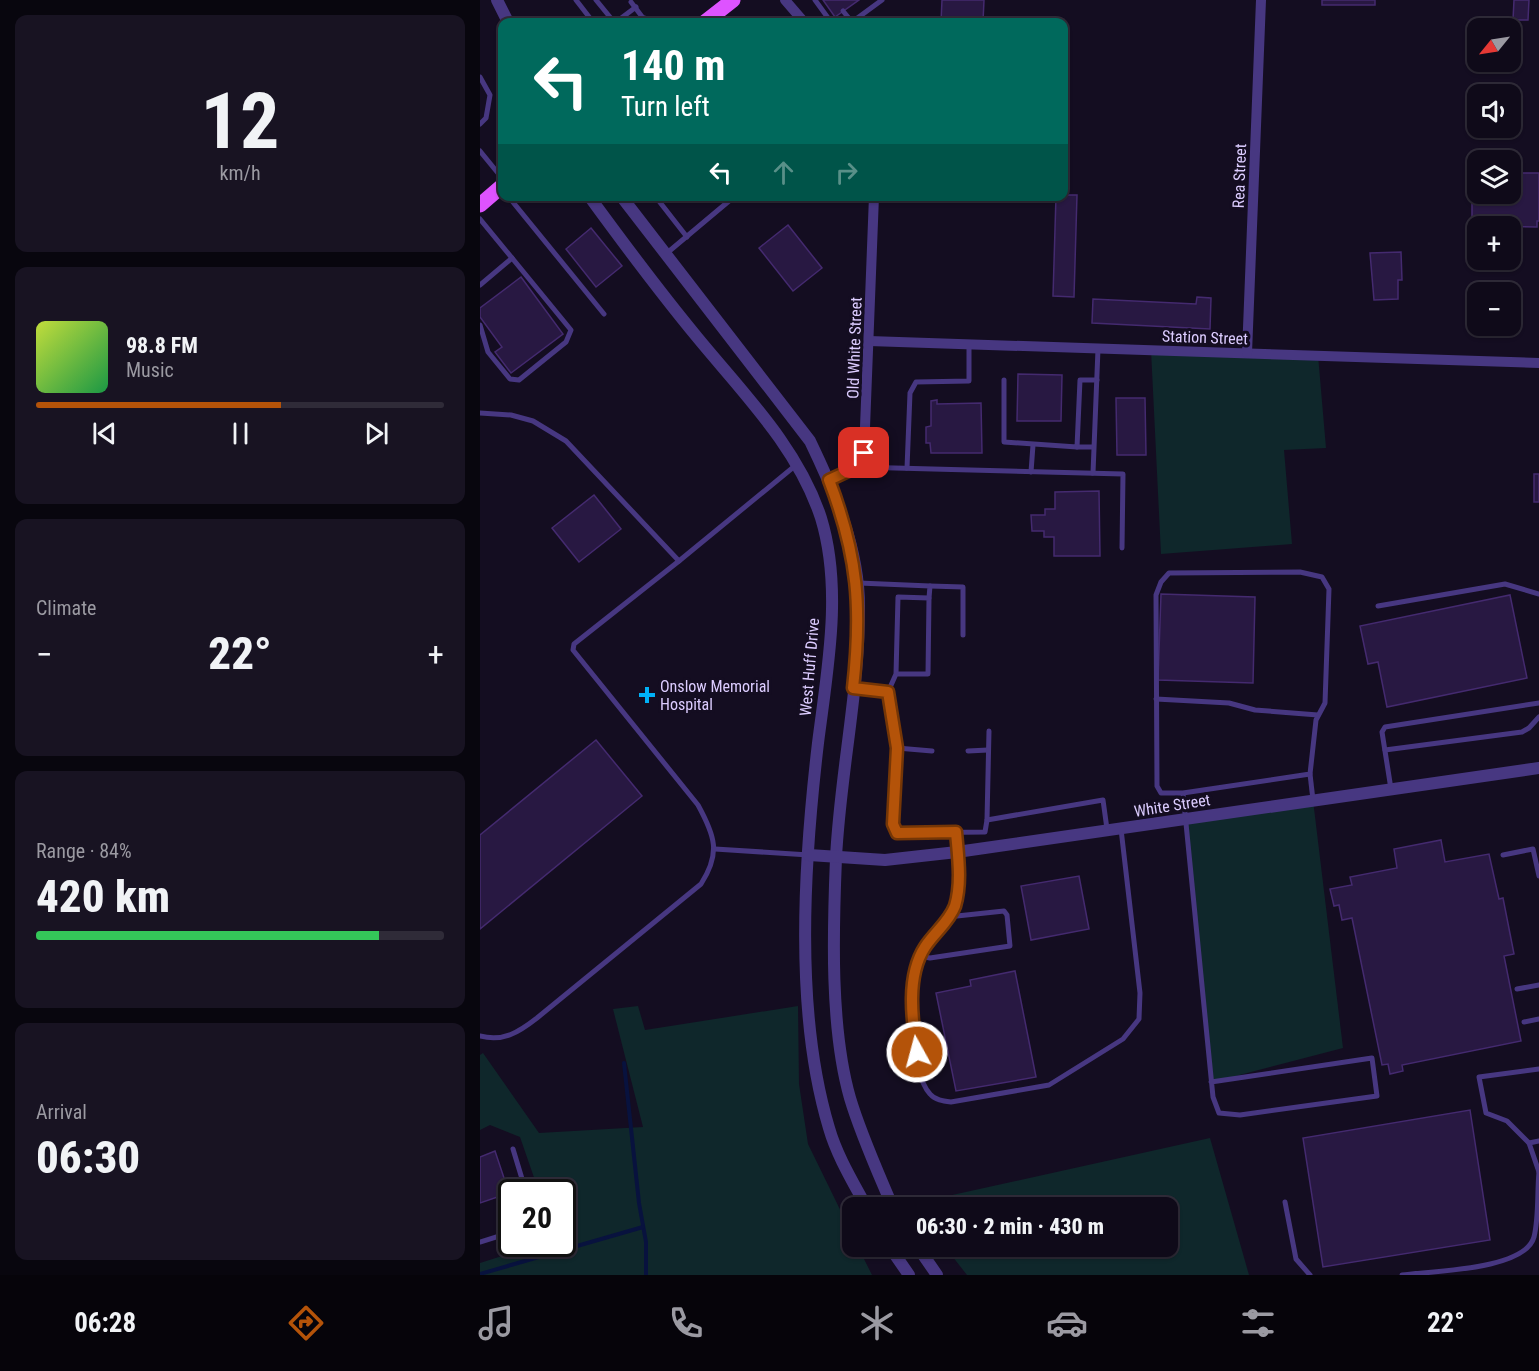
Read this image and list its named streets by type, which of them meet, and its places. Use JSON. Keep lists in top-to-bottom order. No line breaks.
{"streets":{"street":["Rea Street","Station Street","Old White Street","West Huff Drive","White Street"]},"crossings":[["Rea Street","Station Street"],["Station Street","Old White Street"],["West Huff Drive","White Street"]],"places":{"health":["Onslow Memorial Hospital"]},"north":"bottom left","page":{"tile":[["12","km/h"],"Climate",["Range · 84%","420 km"],["Arrival","06:30"]],"map_buttons":["+","−"],"turn":["140 m","Turn left"],"song":["98.8 FM","Music"],"heat":["−","22°","+"],"limit":"20","trip":"06:30 · 2 min · 430 m","tabs":["06:28","22°"]}}
